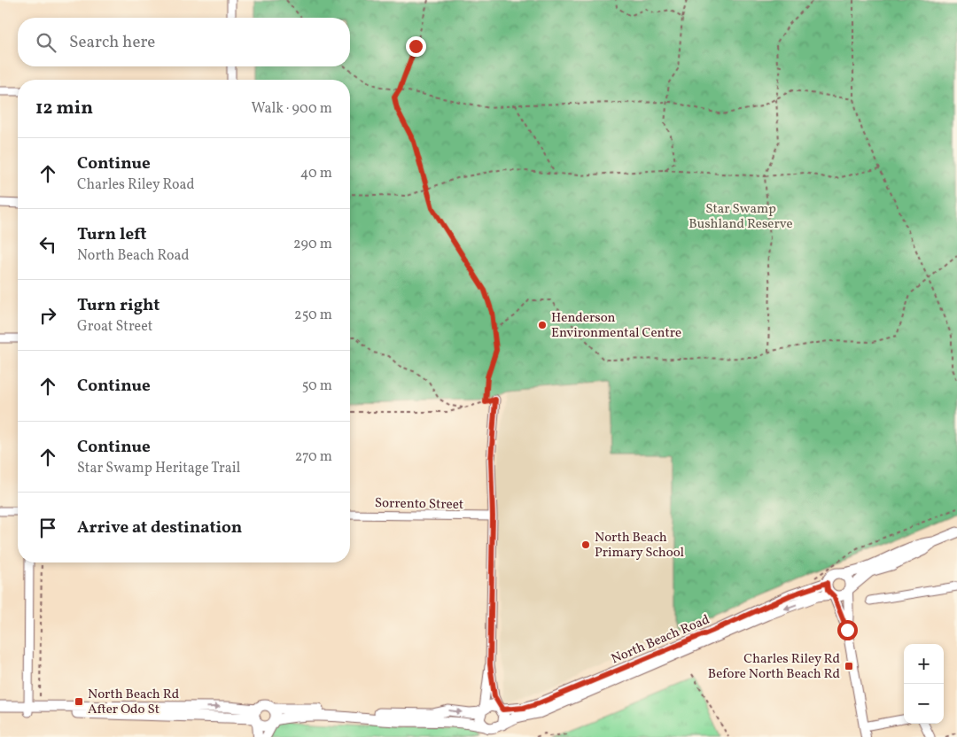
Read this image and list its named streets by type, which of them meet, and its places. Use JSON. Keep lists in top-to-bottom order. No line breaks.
{"streets":{"main road":["North Beach Road"],"street":["Sorrento Street"]},"parks":["Star Swamp Bushland Reserve"],"places":{"other":["Henderson Environmental Centre","North Beach Primary School"],"transit":["Charles Riley Rd Before North Beach Rd","North Beach Rd After Odo St"]},"page":{"search":"Search here","heading":["12 min","Walk · 900 m"],"list":[["Continue","Charles Riley Road","40 m"],["Turn left","North Beach Road","290 m"],["Turn right","Groat Street","250 m"],["Continue","50 m"],["Continue","Star Swamp Heritage Trail","270 m"],"Arrive at destination"],"map_buttons":["+","−"]}}
